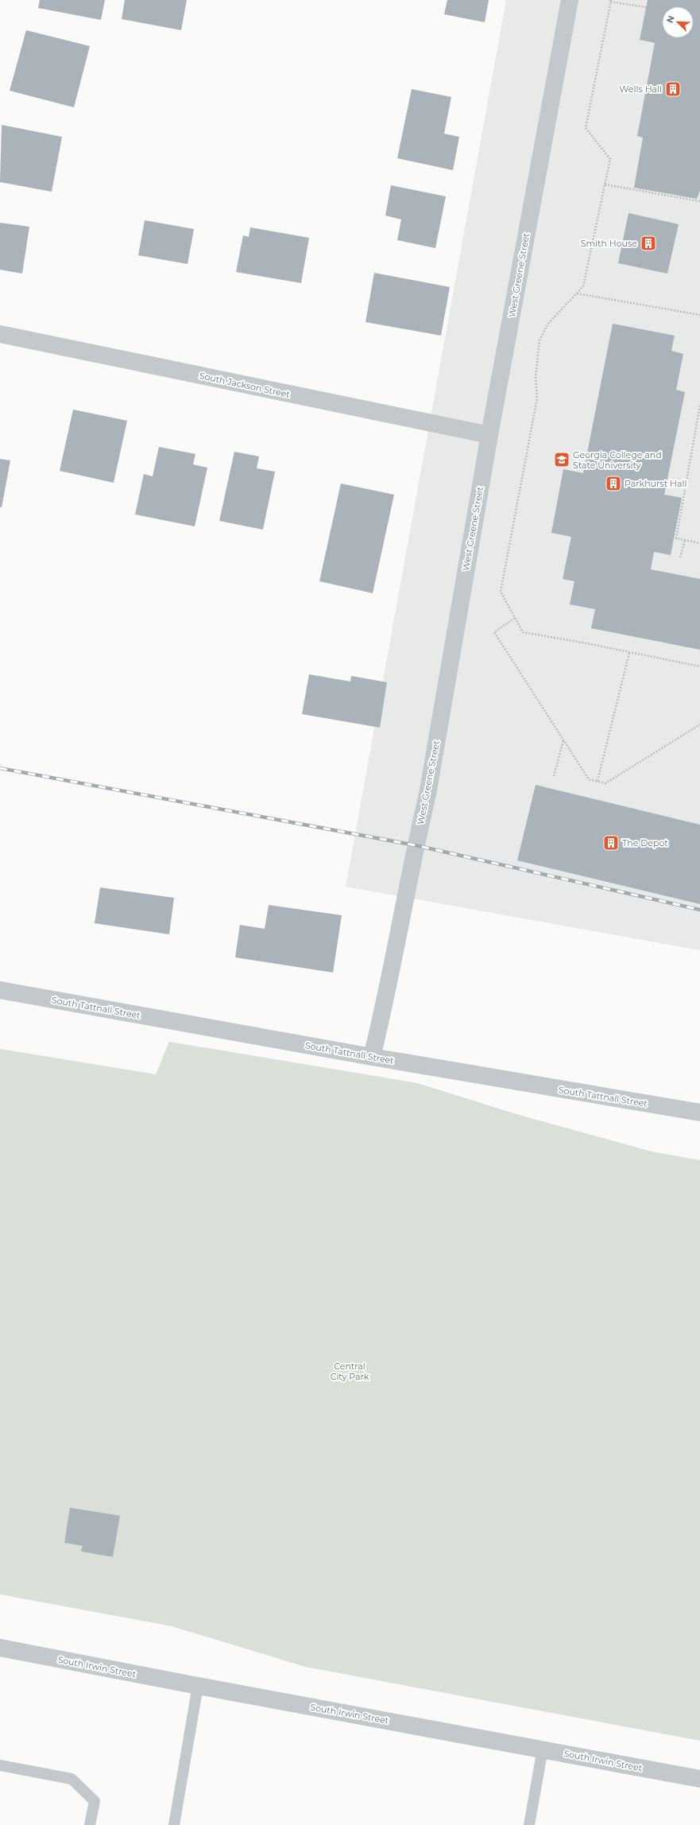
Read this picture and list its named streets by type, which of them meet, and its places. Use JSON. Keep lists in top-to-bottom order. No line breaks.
{"streets":{"street":["West Greene Street","South Jackson Street","South Tattnall Street","South Irwin Street"]},"crossings":[["West Greene Street","South Jackson Street"],["West Greene Street","South Tattnall Street"]],"parks":["Central City Park"],"places":{"building":["Wells Hall","Smith House","Parkhurst Hall","The Depot"],"school or university":["Georgia College and State University"]},"north":"top left"}
